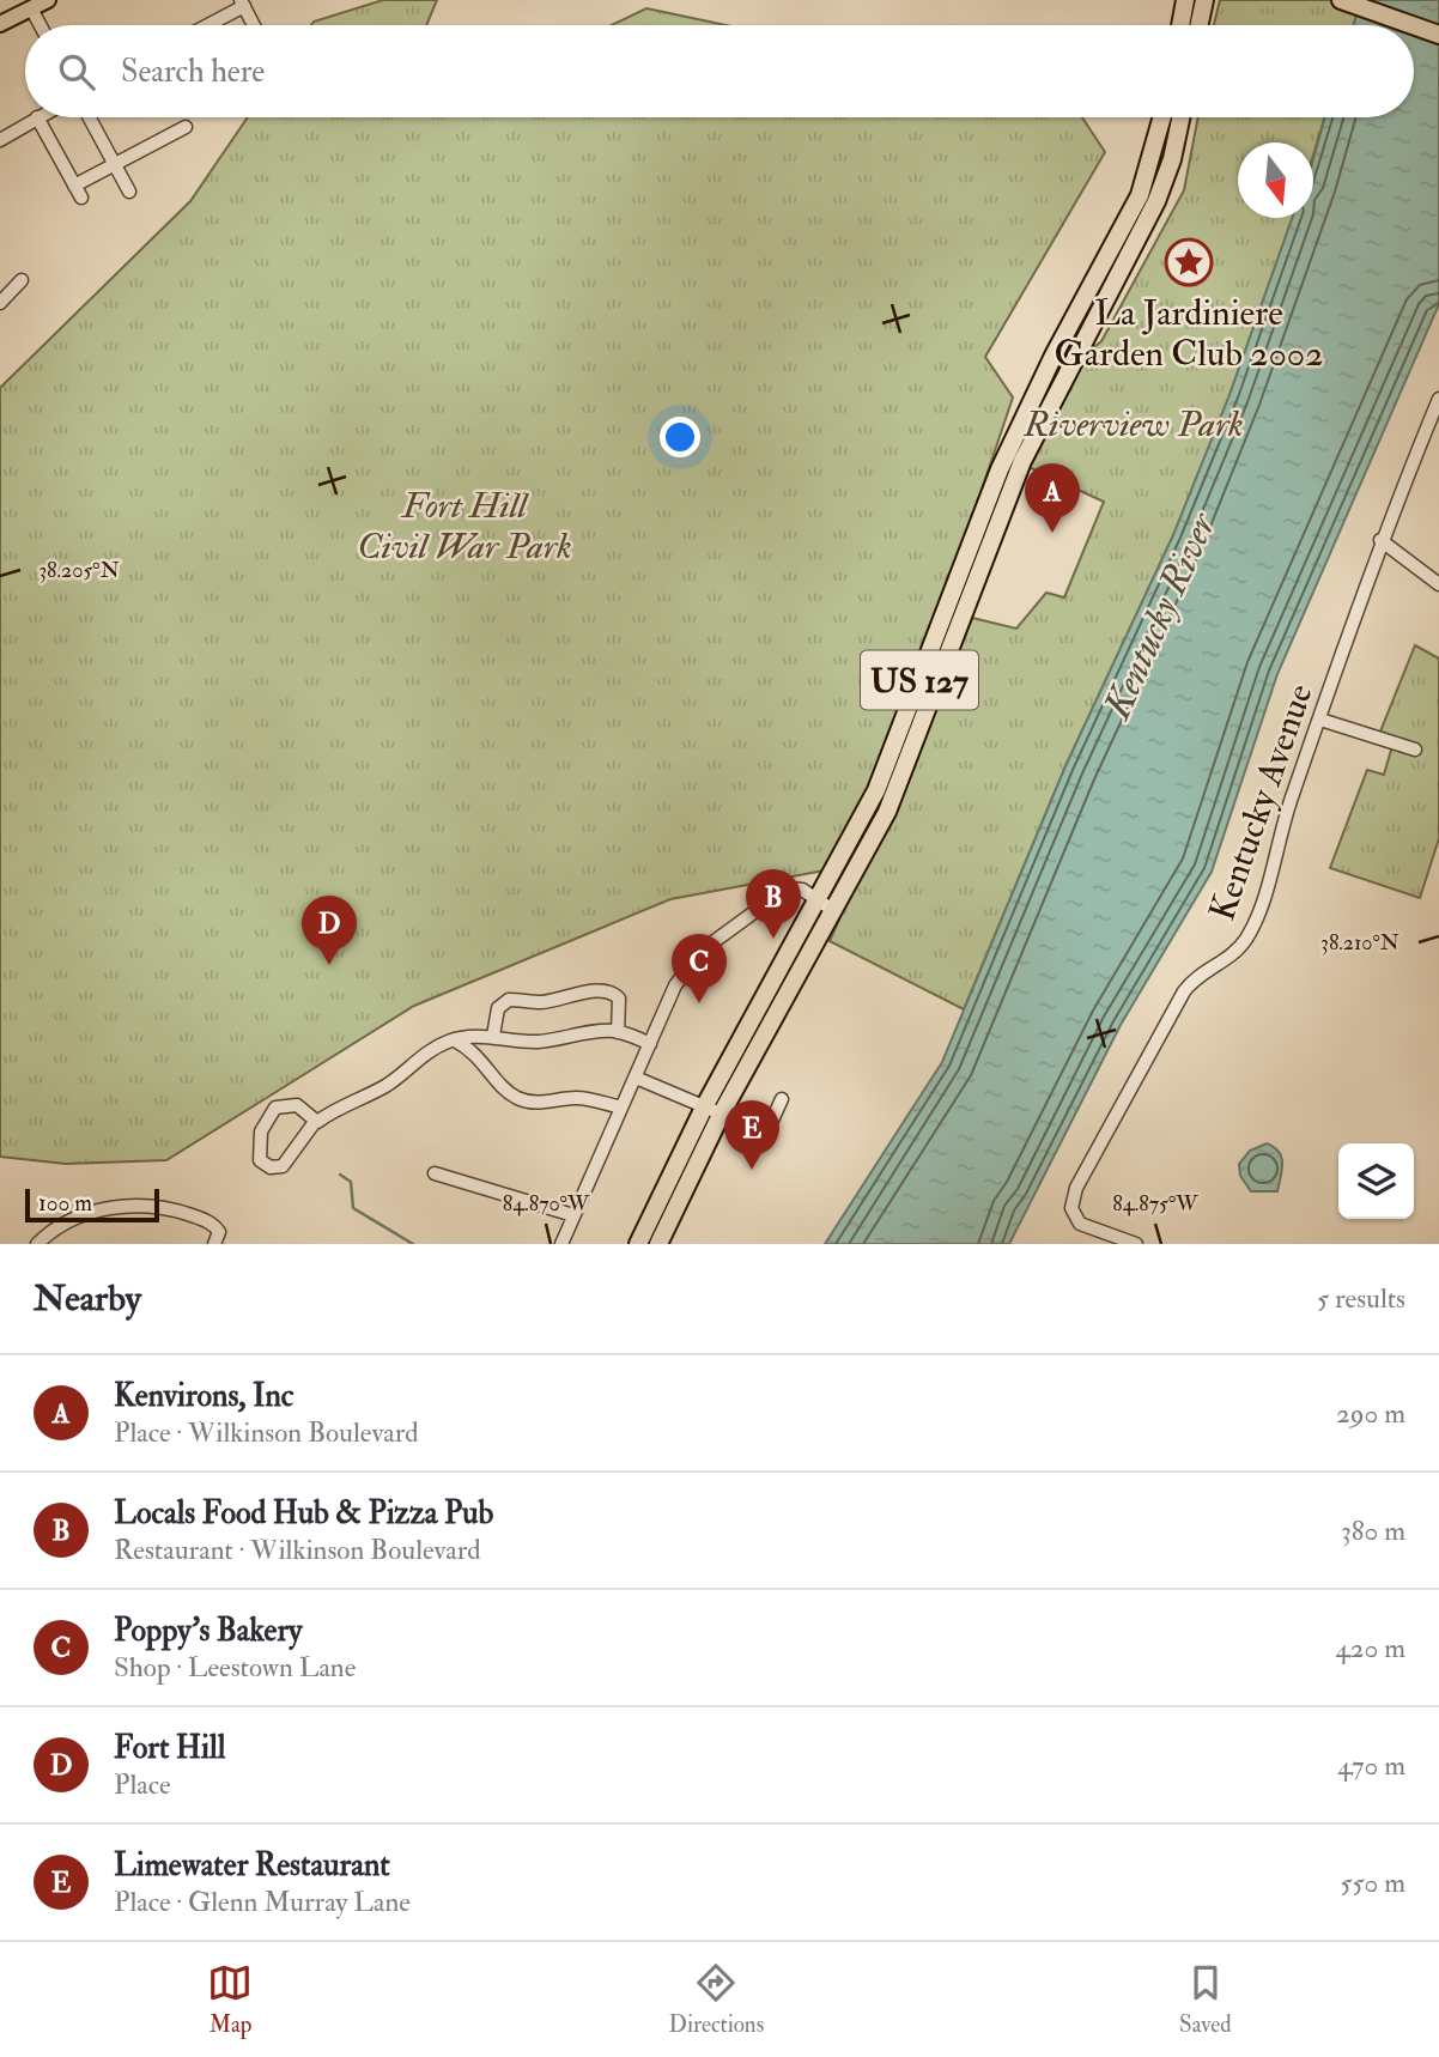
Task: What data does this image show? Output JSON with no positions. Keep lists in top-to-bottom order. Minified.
{"streets":{"highway":["US 127"],"street":["Kentucky Avenue"]},"water":["Kentucky River"],"parks":["Riverview Park","Fort Hill Civil War Park"],"places":{"place":["La Jardiniere Garden Club 2002"]},"scale_bar":"100 m","north":"bottom","page":{"search":"Search here","pins":["A","B","D","C","E"],"scale":"100 m","heading":["Nearby","5 results"],"list":[{"mark":"A","name":"Kenvirons, Inc","note":"Place · Wilkinson Boulevard","value":"290 m"},{"mark":"B","name":"Locals Food Hub & Pizza Pub","note":"Restaurant · Wilkinson Boulevard","value":"380 m"},{"mark":"C","name":"Poppy's Bakery","note":"Shop · Leestown Lane","value":"420 m"},{"mark":"D","name":"Fort Hill","note":"Place","value":"470 m"},{"mark":"E","name":"Limewater Restaurant","note":"Place · Glenn Murray Lane","value":"550 m"}],"nav":["Map","Directions","Saved"]},"coordinates":["38.205°N","38.210°N","84.870°W","84.875°W"]}
